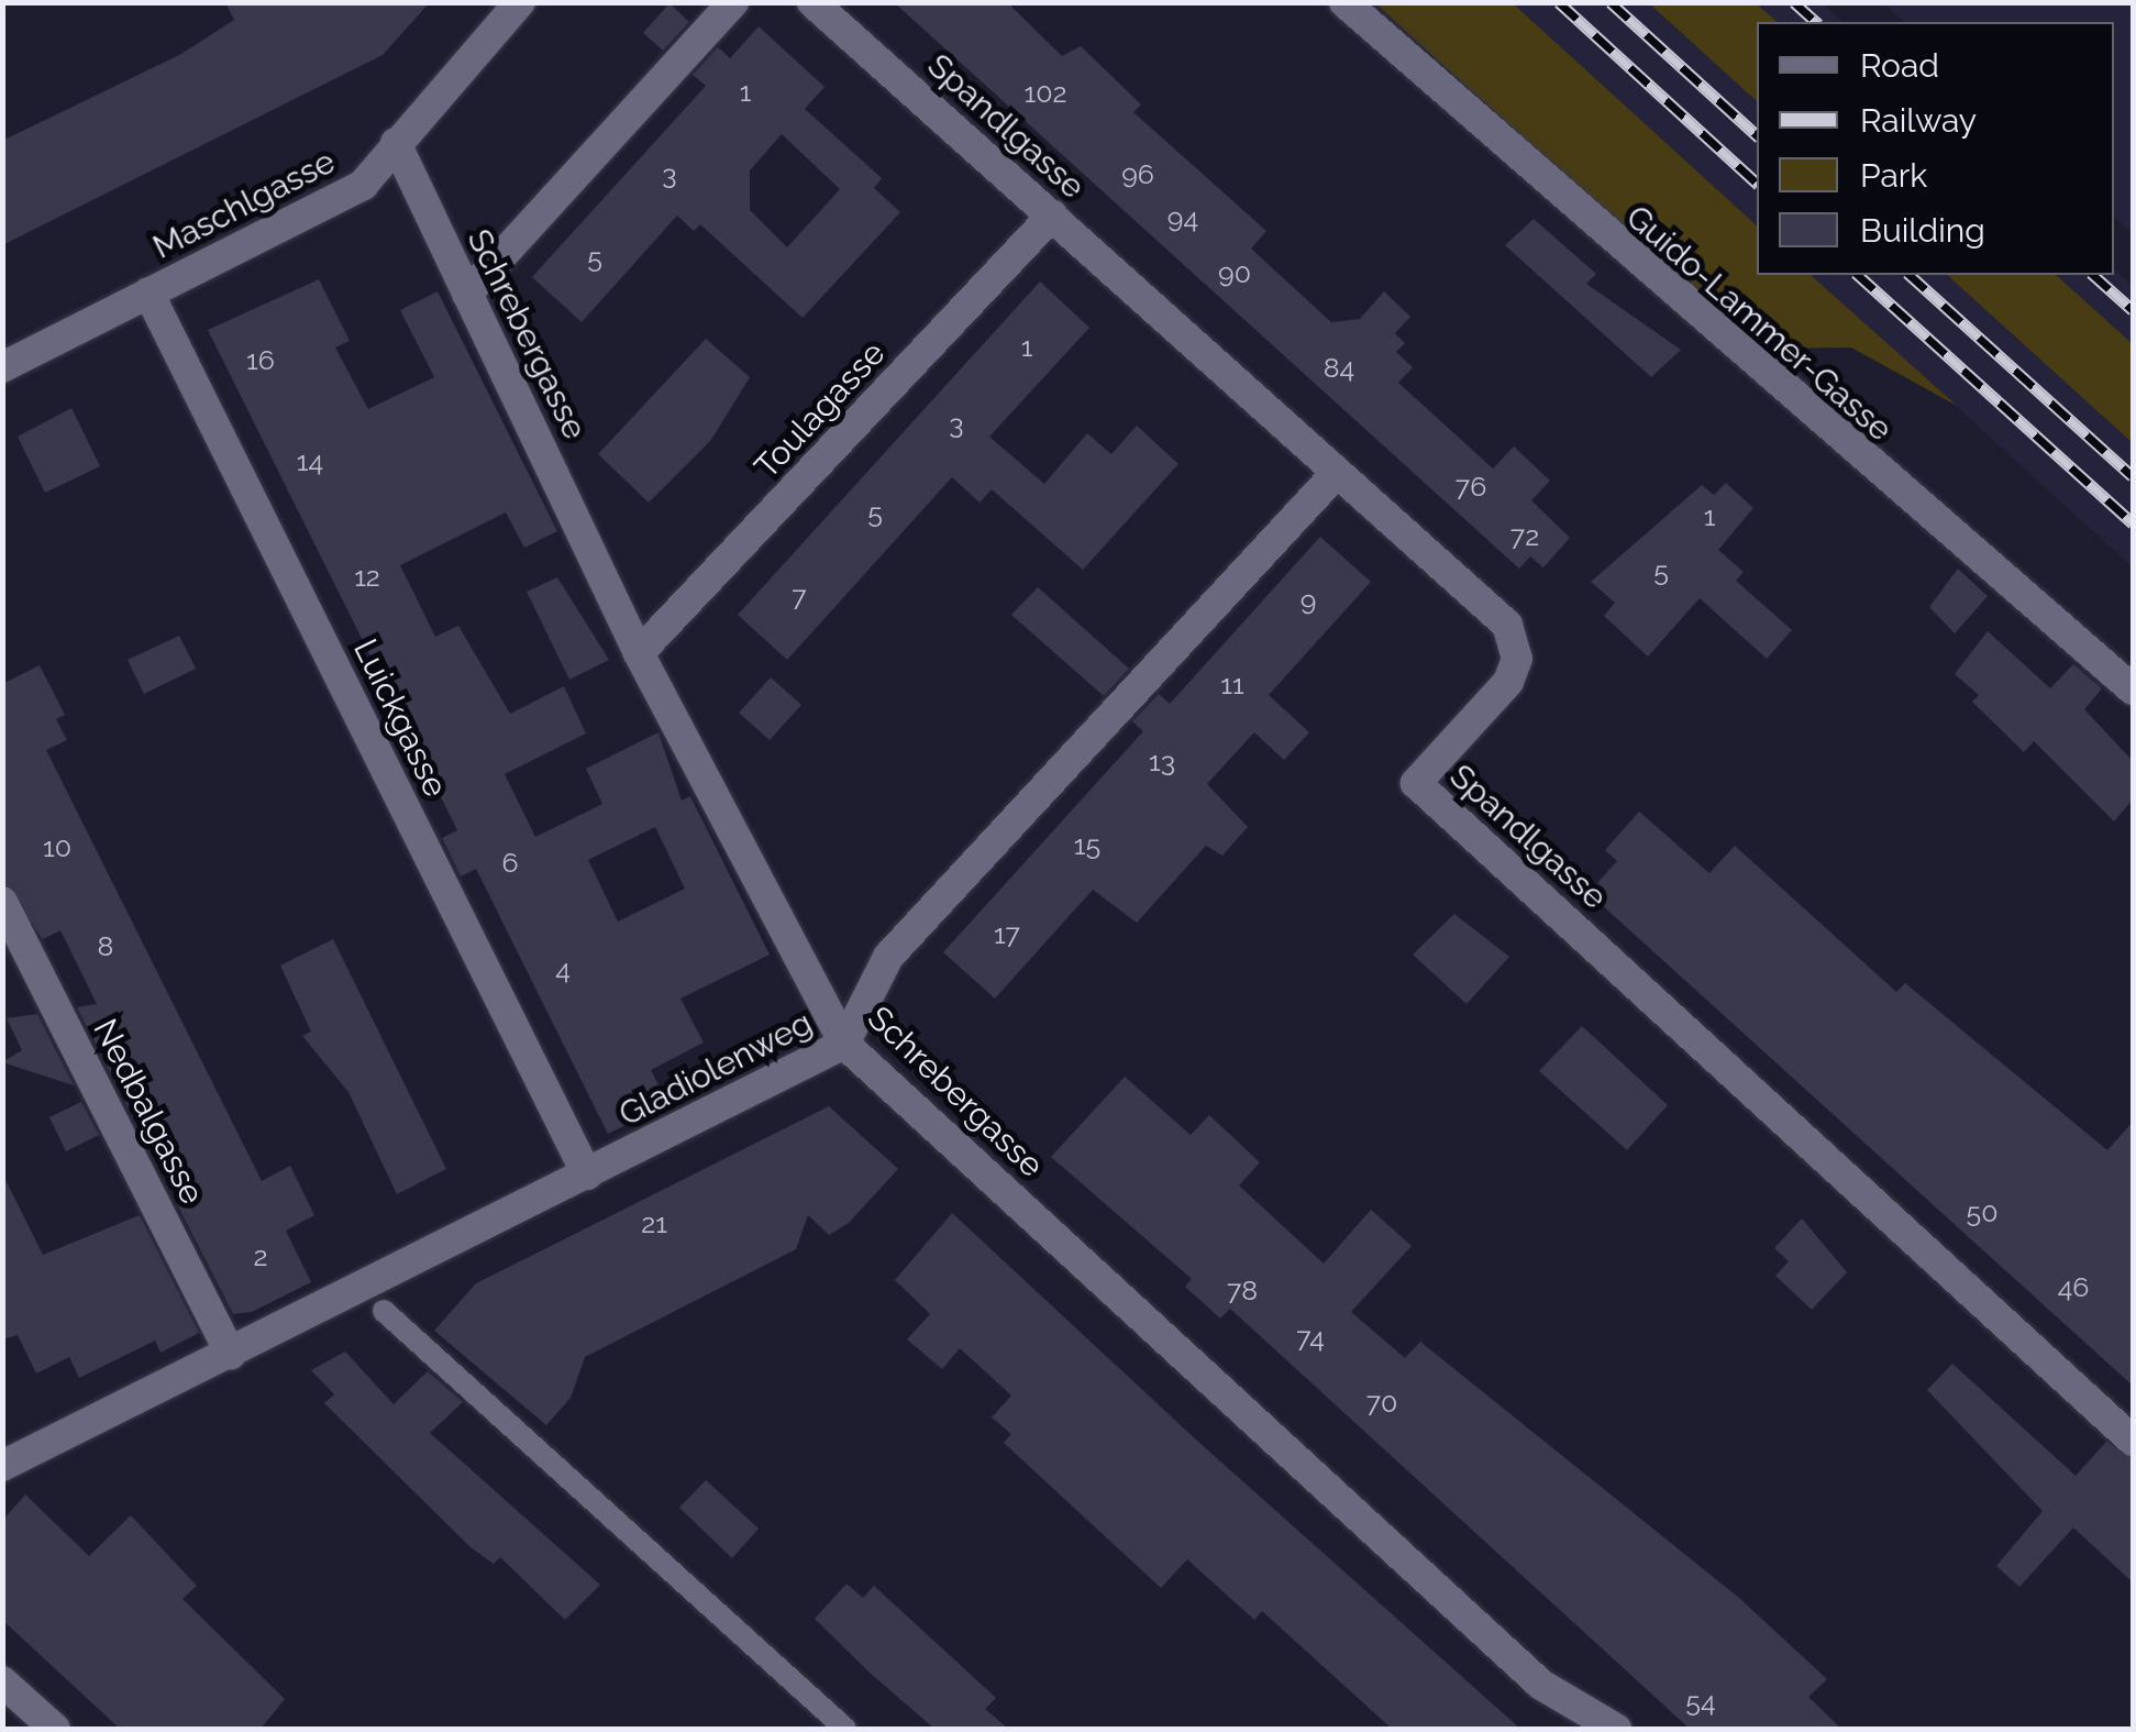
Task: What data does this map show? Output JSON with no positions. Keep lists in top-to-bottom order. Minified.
{"streets":{"street":["Spandlgasse","Maschlgasse","Guido-Lammer-Gasse","Schrebergasse","Toulagasse","Luickgasse","Gladiolenweg","Nedbalgasse"]},"crossings":[["Spandlgasse","Toulagasse"],["Spandlgasse","Gladiolenweg"],["Maschlgasse","Schrebergasse"],["Maschlgasse","Luickgasse"],["Schrebergasse","Toulagasse"],["Schrebergasse","Gladiolenweg"],["Luickgasse","Gladiolenweg"],["Gladiolenweg","Nedbalgasse"]],"house_numbers":["1","102","3","96","94","5","90","1","16","84","3","14","76","5","1","72","5","12","7","9","11","13","15","10","6","17","8","4","50","21","2","46","78","74","70","54"],"legend":["Road","Railway","Park","Building"]}
